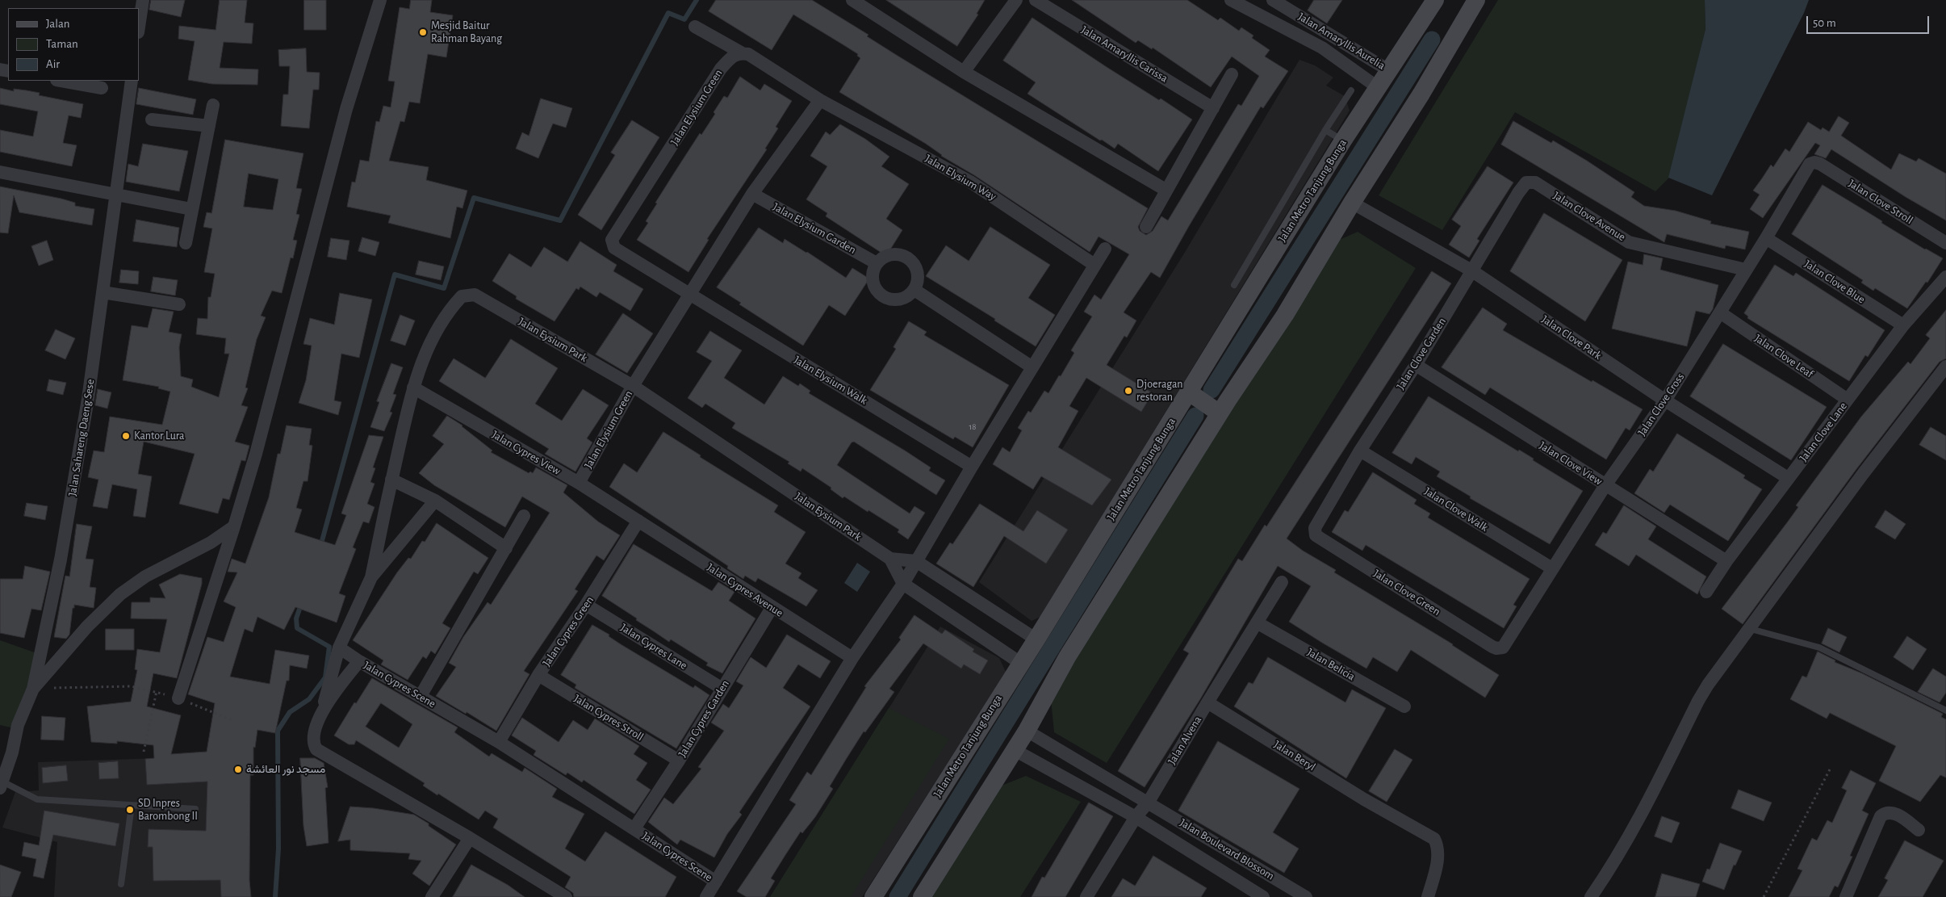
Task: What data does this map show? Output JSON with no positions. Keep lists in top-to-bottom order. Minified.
{"streets":{"main road":["Jalan Metro Tanjung Bunga"],"street":["Jalan Amaryllis Aurelia","Jalan Amaryllis Carissa","Jalan Elysium Green","Jalan Elysium Way","Jalan Clove Stroll","Jalan Clove Avenue","Jalan Elysium Garden","Jalan Clove Blue","Jalan Clove Park","Jalan Eysium Park","Jalan Clove Garden","Jalan Clove Leaf","Jalan Elysium Walk","Jalan Clove Cross","Jalan Clove Lane","Jalan Sahareng Daeng Sese","Jalan Cypres View","Jalan Clove View","Jalan Clove Walk","Jalan Cypres Avenue","Jalan Clove Green","Jalan Cypres Green","Jalan Cypres Lane","Jalan Belicia","Jalan Cypres Scene","Jalan Cypres Stroll","Jalan Cypres Garden","Jalan Alvena","Jalan Beryl","Jalan Boulevard Blossom"]},"crossings":[["Jalan Amaryllis Aurelia","Jalan Metro Tanjung Bunga"],["Jalan Elysium Green","Jalan Elysium Way"],["Jalan Elysium Green","Jalan Elysium Garden"],["Jalan Elysium Green","Jalan Eysium Park"],["Jalan Elysium Green","Jalan Elysium Walk"],["Jalan Elysium Green","Jalan Cypres View"],["Jalan Elysium Way","Jalan Cypres Scene"],["Jalan Clove Stroll","Jalan Clove Cross"],["Jalan Clove Avenue","Jalan Clove Garden"],["Jalan Clove Avenue","Jalan Clove Cross"],["Jalan Clove Blue","Jalan Clove Cross"],["Jalan Clove Blue","Jalan Clove Lane"],["Jalan Clove Park","Jalan Clove Garden"],["Jalan Clove Park","Jalan Clove Cross"],["Jalan Clove Park","Jalan Clove Lane"],["Jalan Eysium Park","Jalan Cypres View"],["Jalan Clove Garden","Jalan Clove View"],["Jalan Clove Garden","Jalan Clove Walk"],["Jalan Clove Garden","Jalan Clove Green"],["Jalan Clove Leaf","Jalan Clove Cross"],["Jalan Clove Leaf","Jalan Clove Lane"],["Jalan Elysium Walk","Jalan Cypres Scene"],["Jalan Clove Cross","Jalan Clove View"],["Jalan Clove Cross","Jalan Clove Walk"],["Jalan Clove Cross","Jalan Clove Green"],["Jalan Clove Lane","Jalan Clove View"],["Jalan Cypres View","Jalan Cypres Avenue"],["Jalan Cypres View","Jalan Cypres Green"],["Jalan Cypres Avenue","Jalan Cypres Green"],["Jalan Cypres Avenue","Jalan Cypres Scene"],["Jalan Cypres Avenue","Jalan Cypres Garden"],["Jalan Cypres Green","Jalan Cypres Lane"],["Jalan Cypres Green","Jalan Cypres Scene"],["Jalan Cypres Green","Jalan Cypres Stroll"],["Jalan Cypres Lane","Jalan Cypres Garden"],["Jalan Belicia","Jalan Alvena"],["Jalan Cypres Scene","Jalan Cypres Garden"],["Jalan Cypres Stroll","Jalan Cypres Garden"],["Jalan Alvena","Jalan Beryl"],["Jalan Alvena","Jalan Boulevard Blossom"]],"places":["Mesjid Baitur Rahman Bayang","Djoeragan restoran","Kantor Lura","مسجد نور العائشة","SD Inpres Barombong II"],"house_numbers":["18"],"legend":["Jalan","Taman","Air"],"scale_bar":"50 m"}
